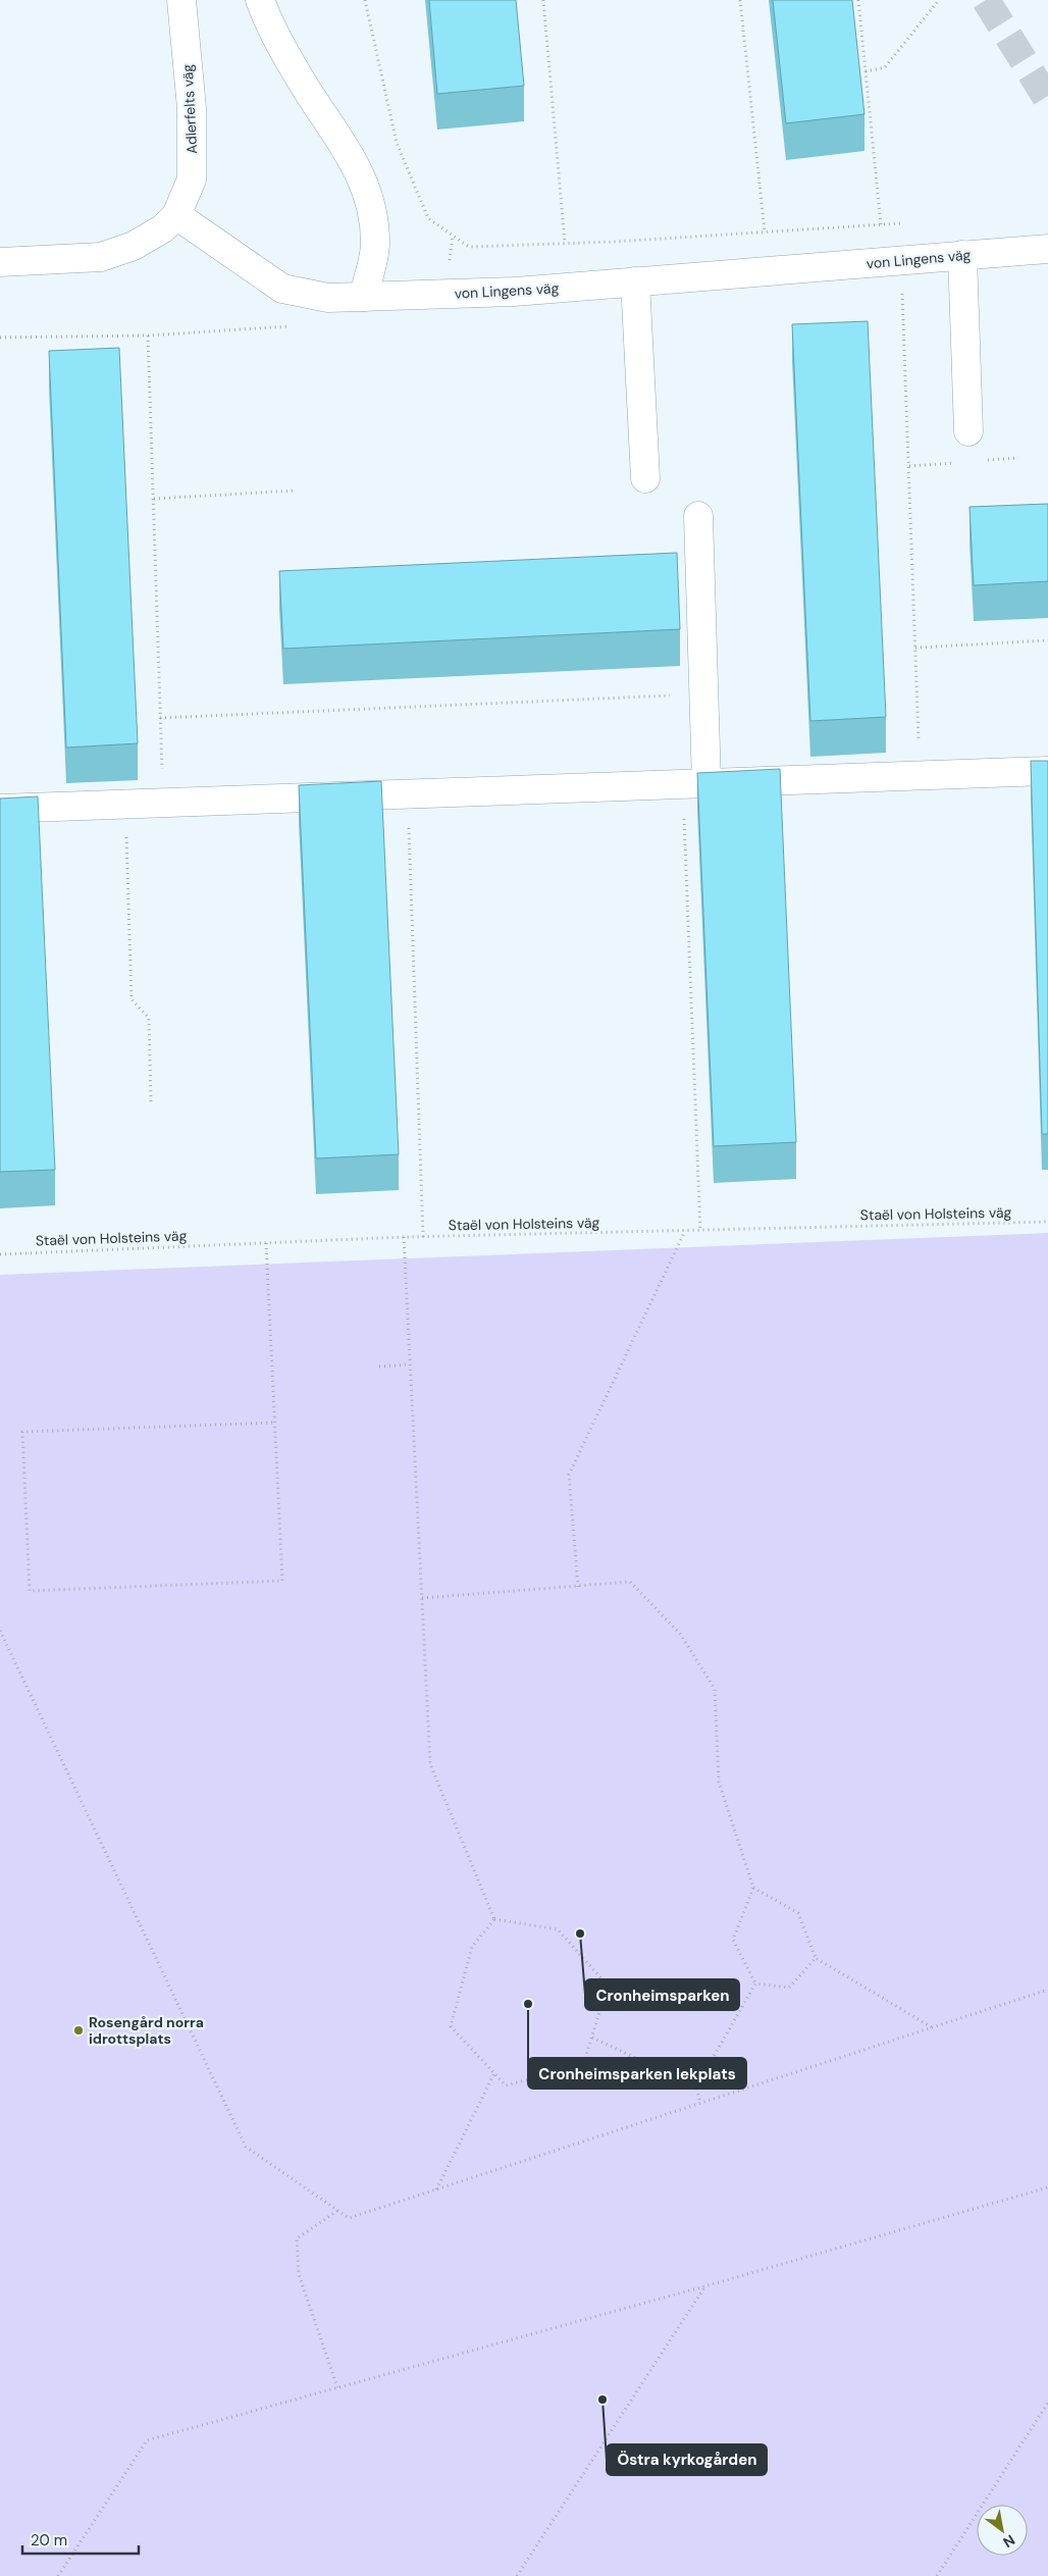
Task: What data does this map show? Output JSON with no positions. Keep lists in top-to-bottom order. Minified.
{"streets":{"street":["Adlerfelts väg","von Lingens väg"],"path":["Staël von Holsteins väg"]},"crossings":[["Adlerfelts väg","von Lingens väg"]],"places":["Cronheimsparken","Cronheimsparken lekplats","Rosengård norra idrottsplats","Östra kyrkogården"],"scale_bar":"20 m","north":"bottom right"}
